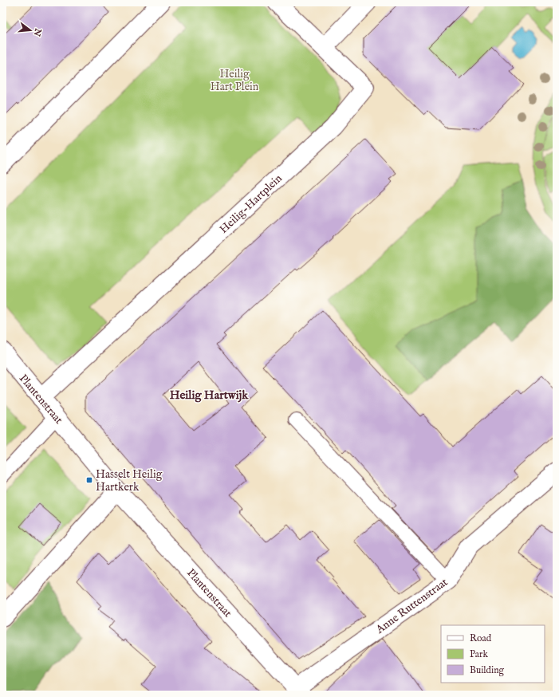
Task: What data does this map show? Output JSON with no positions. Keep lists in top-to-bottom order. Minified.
{"streets":{"street":["Heilig-Hartplein","Plantenstraat","Anne Ruttenstraat"]},"crossings":[["Heilig-Hartplein","Plantenstraat"],["Plantenstraat","Anne Ruttenstraat"]],"districts":["Heilig Hartwijk"],"parks":["Heilig Hart Plein"],"places":{"transit":["Hasselt Heilig Hartkerk"]},"legend":["Road","Park","Building"],"north":"right"}
